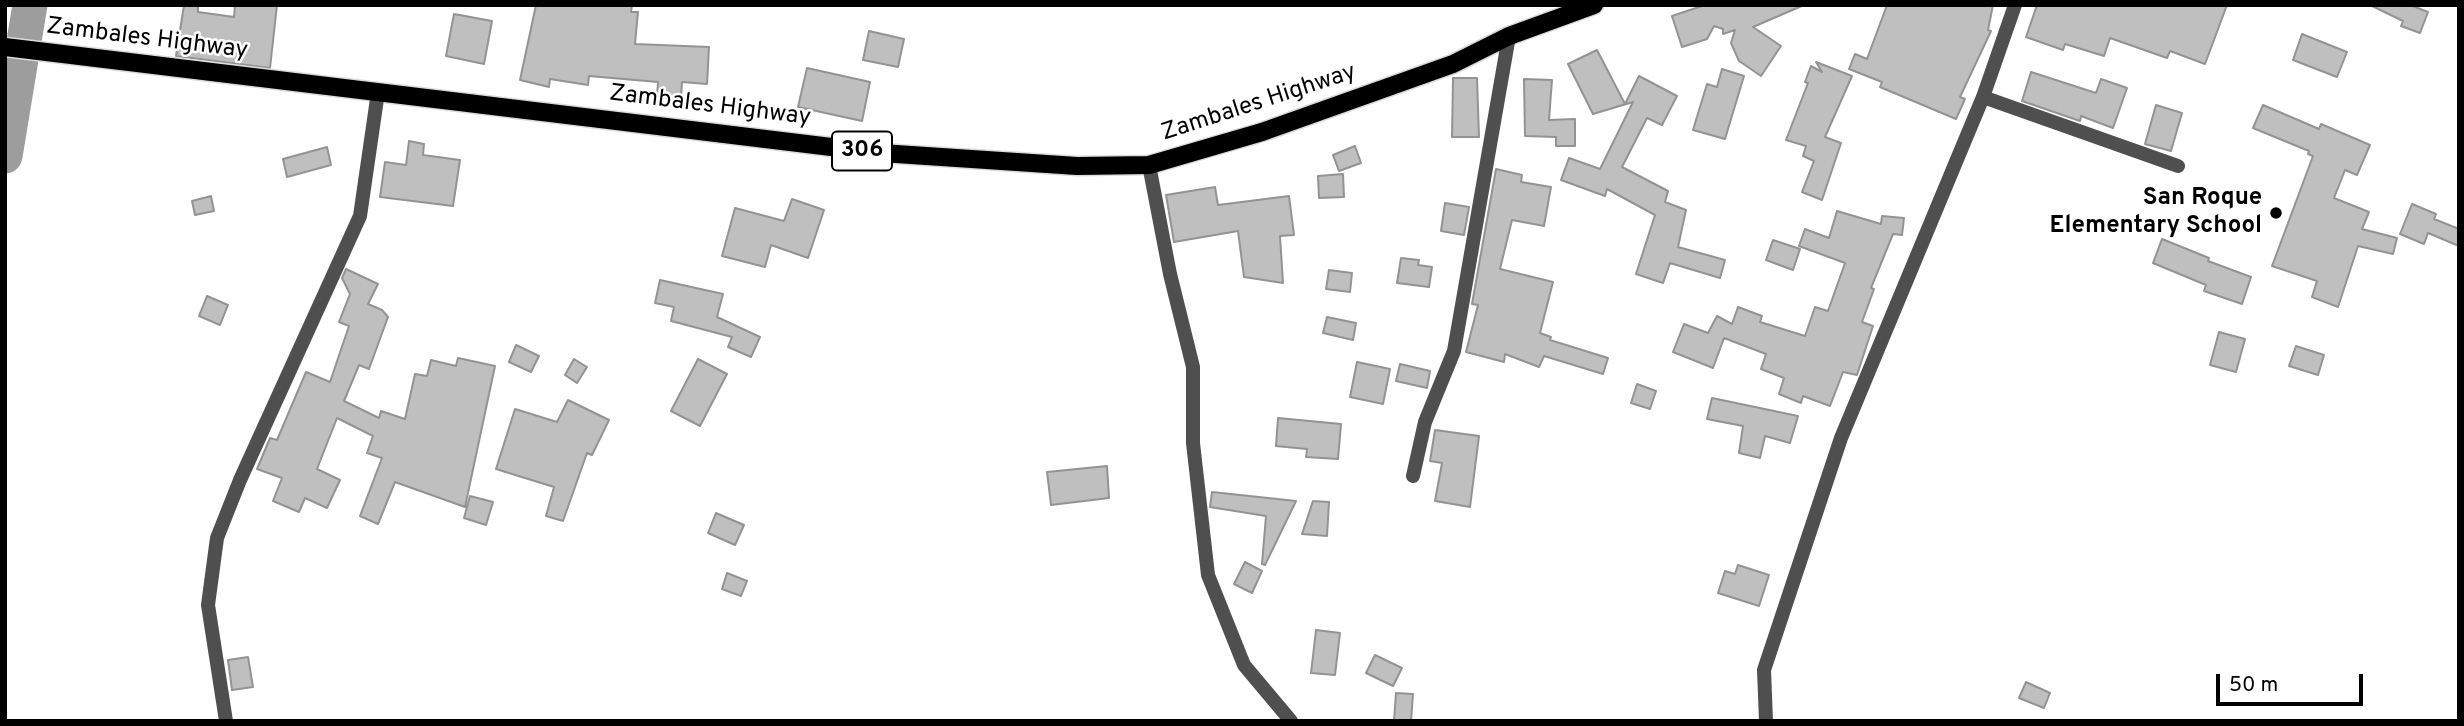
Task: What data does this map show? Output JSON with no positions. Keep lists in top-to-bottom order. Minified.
{"streets":{"main road":["Zambales Highway","306"]},"places":["San Roque Elementary School"],"scale_bar":"50 m"}
